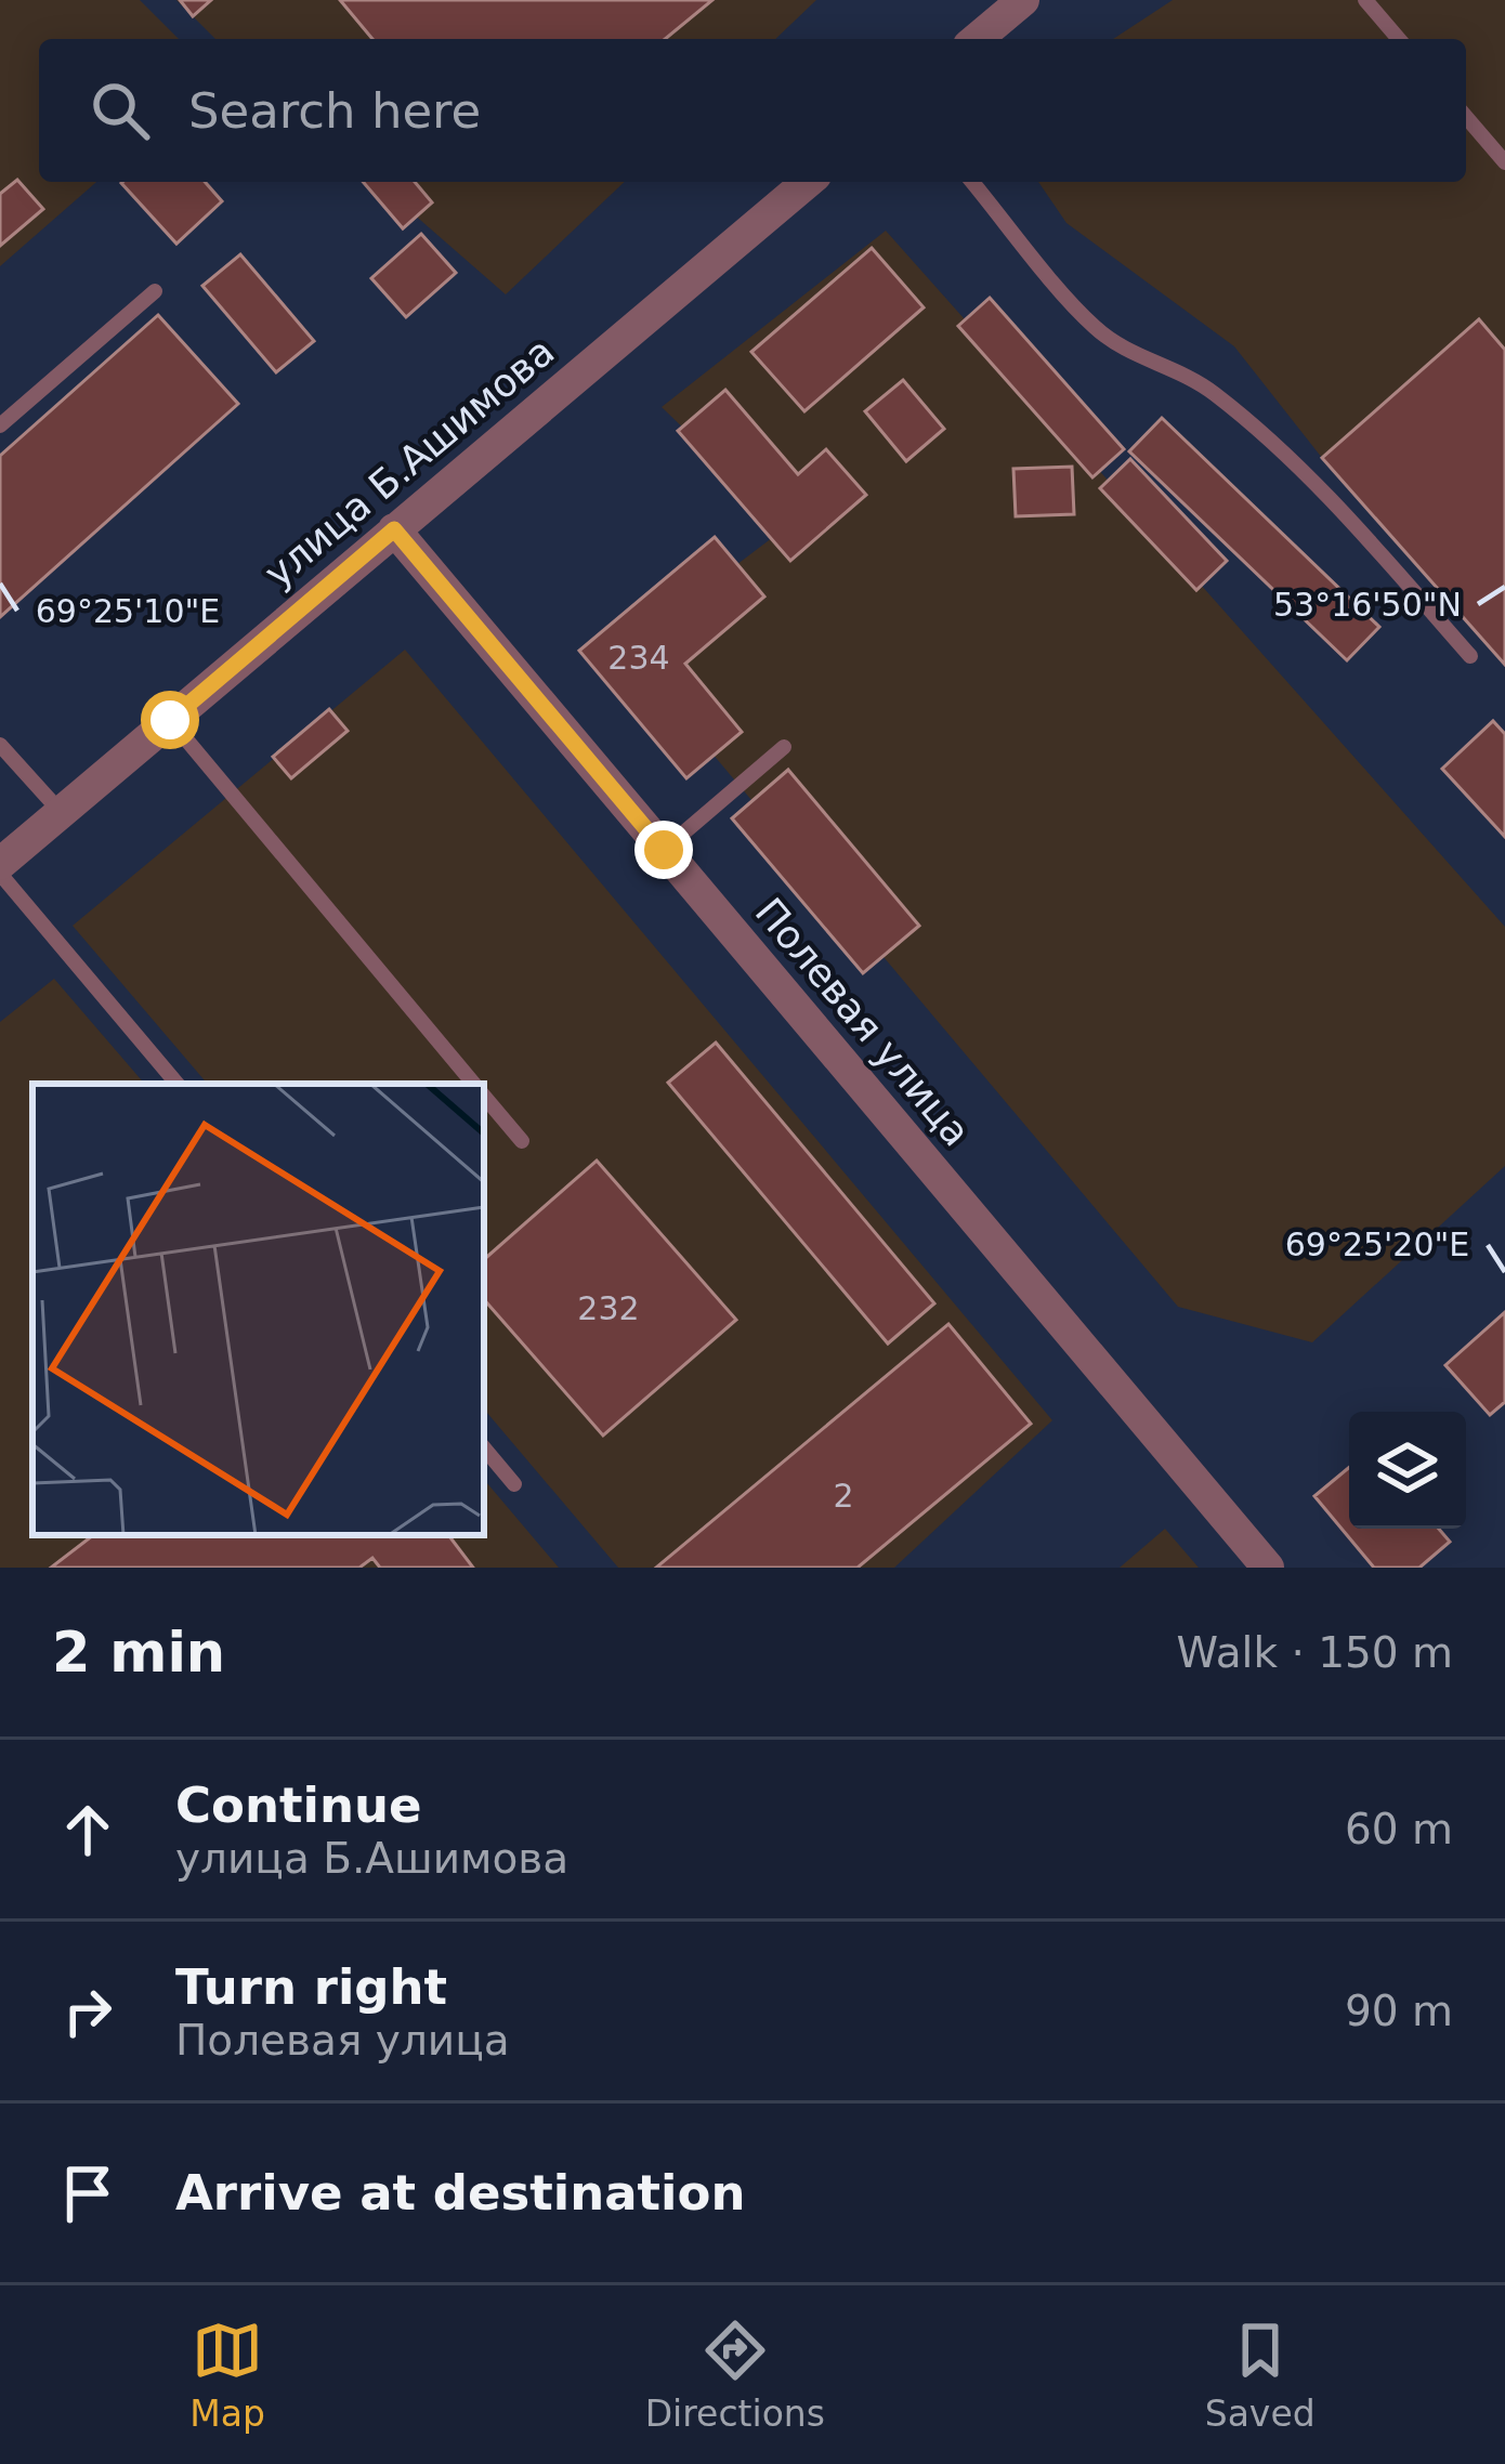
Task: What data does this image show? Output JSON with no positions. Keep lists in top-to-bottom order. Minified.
{"streets":{"street":["улица Б.Ашимова","Полевая улица"]},"crossings":[["улица Б.Ашимова","Полевая улица"]],"house_numbers":["234","232","2"],"page":{"search":"Search here","heading":["2 min","Walk · 150 m"],"list":[["Continue","улица Б.Ашимова","60 m"],["Turn right","Полевая улица","90 m"],"Arrive at destination"],"nav":["Map","Directions","Saved"]},"coordinates":["53°16'50\"N","69°25'10\"E","69°25'20\"E"]}
